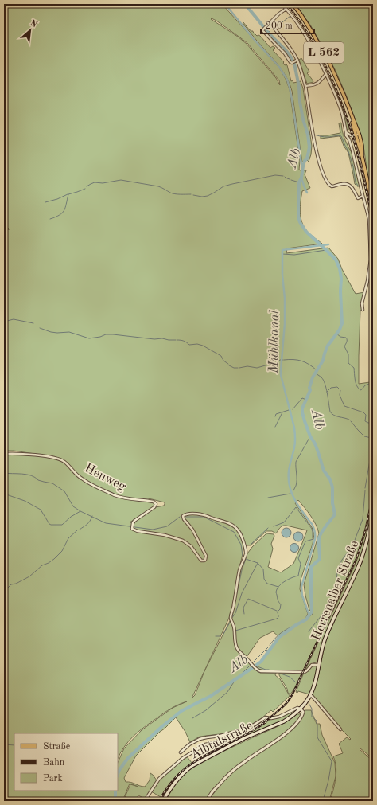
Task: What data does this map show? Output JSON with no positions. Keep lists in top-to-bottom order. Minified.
{"streets":{"main road":["L 562","Herrenalber Straße","Albtalstraße"],"street":["Heuweg"]},"crossings":[["Heuweg","Herrenalber Straße"],["Herrenalber Straße","Albtalstraße"]],"water":["Alb","Mühlkanal"],"legend":["Straße","Bahn","Park"],"scale_bar":"200 m","north":"top right"}
